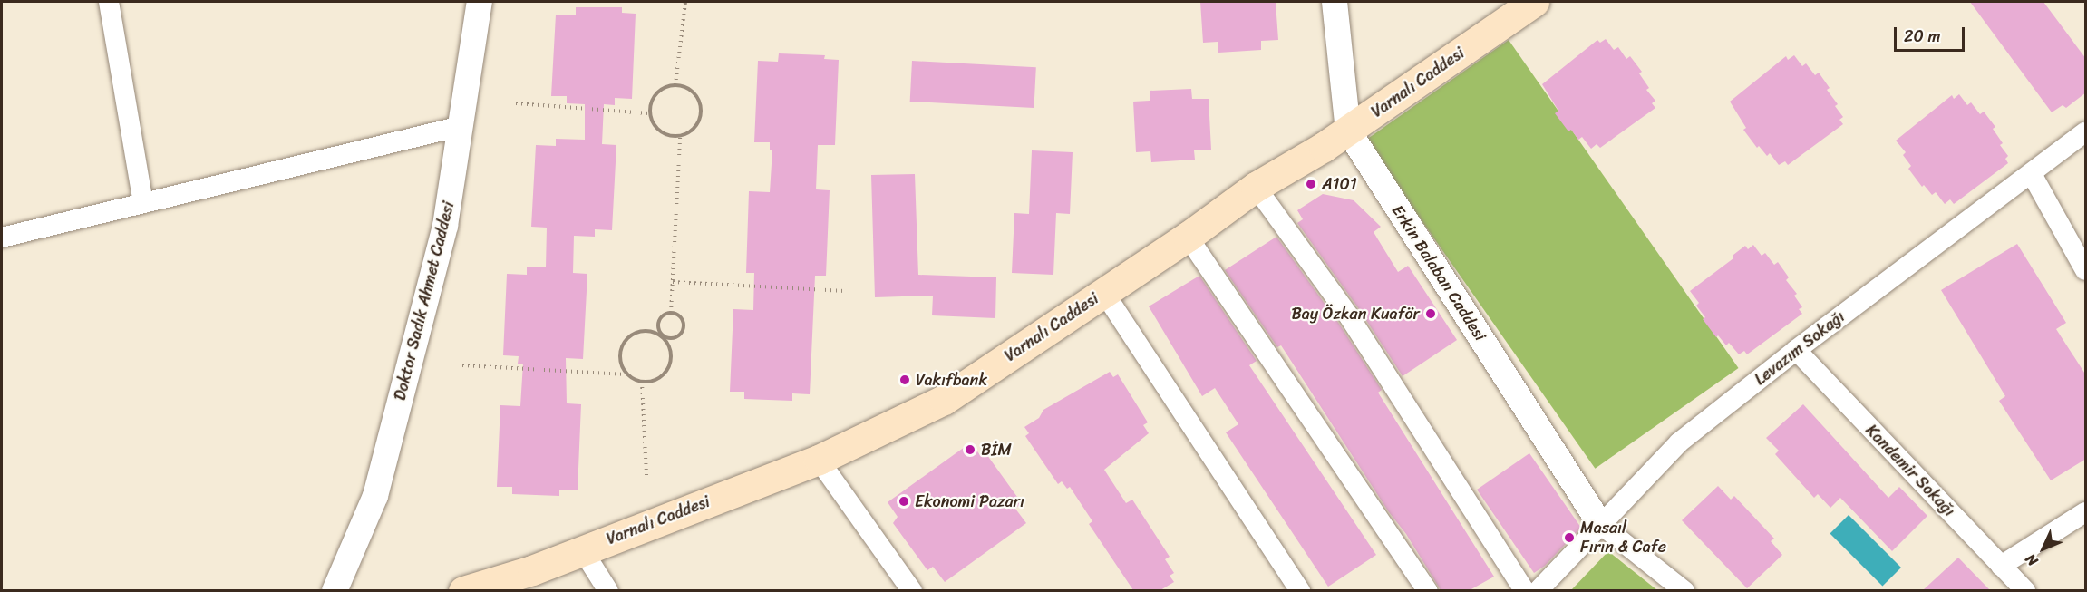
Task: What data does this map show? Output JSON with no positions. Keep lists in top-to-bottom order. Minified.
{"streets":{"main road":["Varnalı Caddesi"],"street":["Erkin Balaban Caddesi","Doktor Sadık Ahmet Caddesi","Levazım Sokağı","Kandemir Sokağı"]},"crossings":[["Varnalı Caddesi","Erkin Balaban Caddesi"],["Erkin Balaban Caddesi","Levazım Sokağı"],["Levazım Sokağı","Kandemir Sokağı"]],"places":["A101","Bay Özkan Kuaför","Vakıfbank","BİM","Ekonomi Pazarı","Masaıl Fırın & Cafe"],"scale_bar":"20 m","north":"bottom left"}
